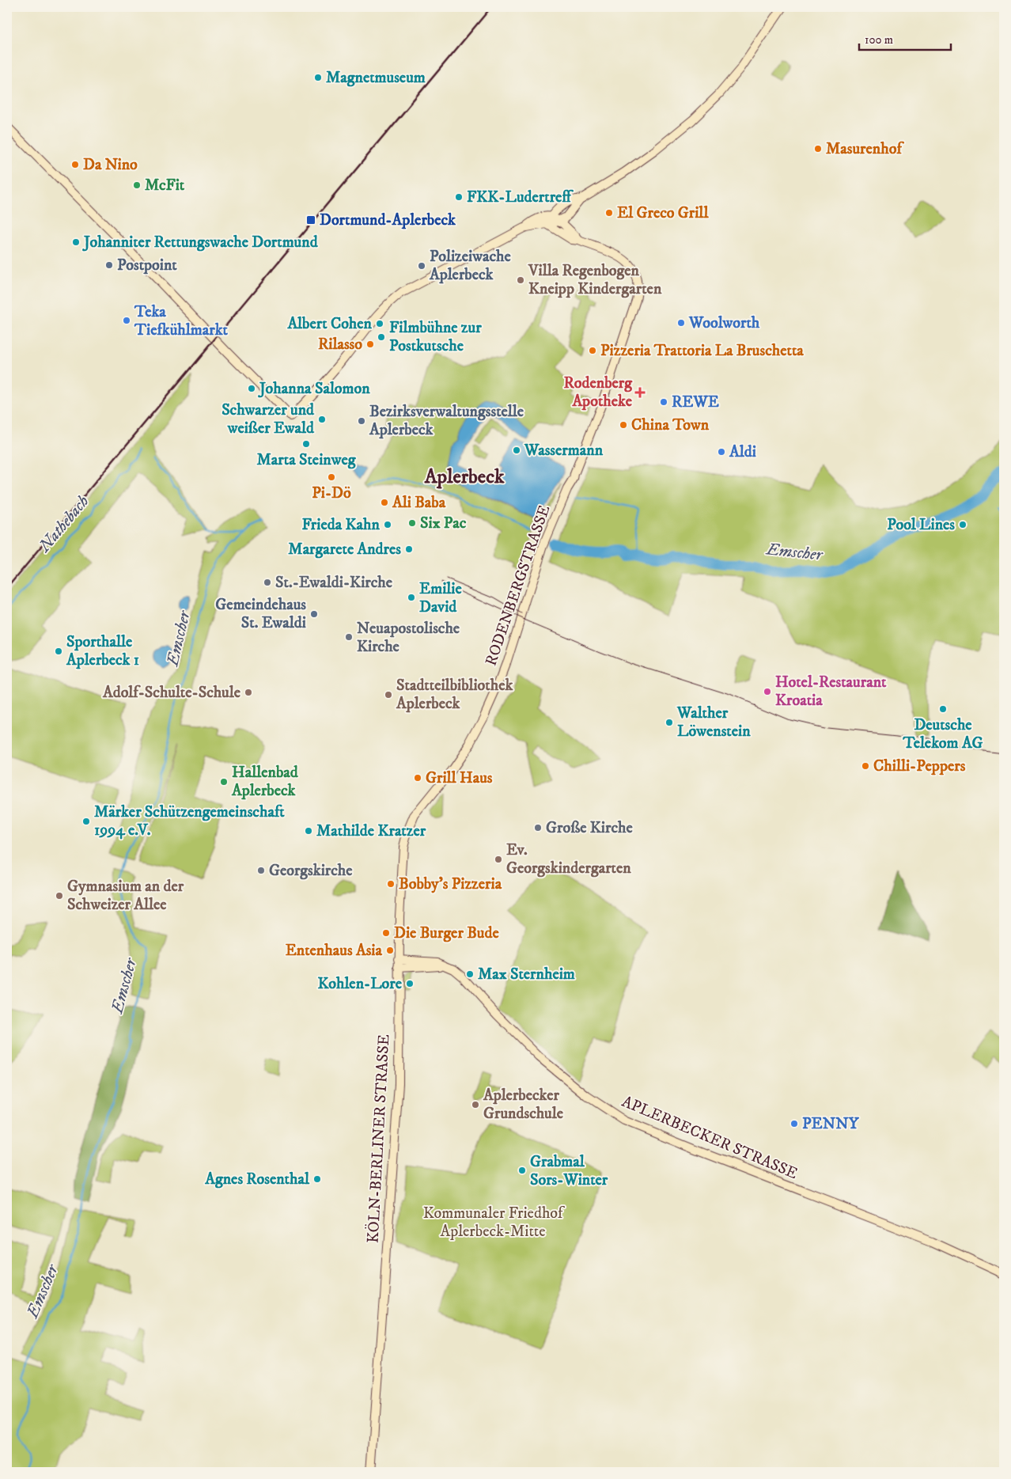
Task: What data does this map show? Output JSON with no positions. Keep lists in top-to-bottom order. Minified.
{"streets":{"main road":["RODENBERGSTRASSE","APLERBECKER STRASSE","KÖLN-BERLINER STRASSE"]},"crossings":[["RODENBERGSTRASSE","KÖLN-BERLINER STRASSE"],["APLERBECKER STRASSE","KÖLN-BERLINER STRASSE"]],"districts":["Aplerbeck"],"water":["Nathebach","Emscher"],"parks":["Kommunaler Friedhof Aplerbeck-Mitte"],"places":{"other":["Magnetmuseum","Masurenhof","Da Nino","McFit","FKK-Ludertreff","El Greco Grill","Johanniter Rettungswache Dortmund","Postpoint","Polizeiwache Aplerbeck","Villa Regenbogen Kneipp Kindergarten","Teka Tiefkühlmarkt","Woolworth","Albert Cohen","Filmbühne zur Postkutsche","Rilasso","Pizzeria Trattoria La Bruschetta","Johanna Salomon","REWE","Schwarzer und weißer Ewald","Bezirksverwaltungsstelle Aplerbeck","China Town","Marta Steinweg","Wassermann","Aldi","Pi-Dö","Ali Baba","Six Pac","Frieda Kahn","Pool Lines","Margarete Andres","St.-Ewaldi-Kirche","Emilie David","Gemeindehaus St. Ewaldi","Neuapostolische Kirche","Sporthalle Aplerbeck 1","Hotel-Restaurant Kroatia","Adolf-Schulte-Schule","Stadtteilbibliothek Aplerbeck","Deutsche Telekom AG","Walther Löwenstein","Chilli-Peppers","Grill Haus","Hallenbad Aplerbeck","Märker Schützengemeinschaft 1994 e.V.","Große Kirche","Mathilde Kratzer","Ev. Georgskindergarten","Georgskirche","Bobby's Pizzeria","Gymnasium an der Schweizer Allee","Die Burger Bude","Entenhaus Asia","Max Sternheim","Kohlen-Lore","Aplerbecker Grundschule","PENNY","Grabmal Sors-Winter","Agnes Rosenthal"],"transit":["Dortmund-Aplerbeck"],"health":["Rodenberg Apotheke"]},"scale_bar":"100 m"}
